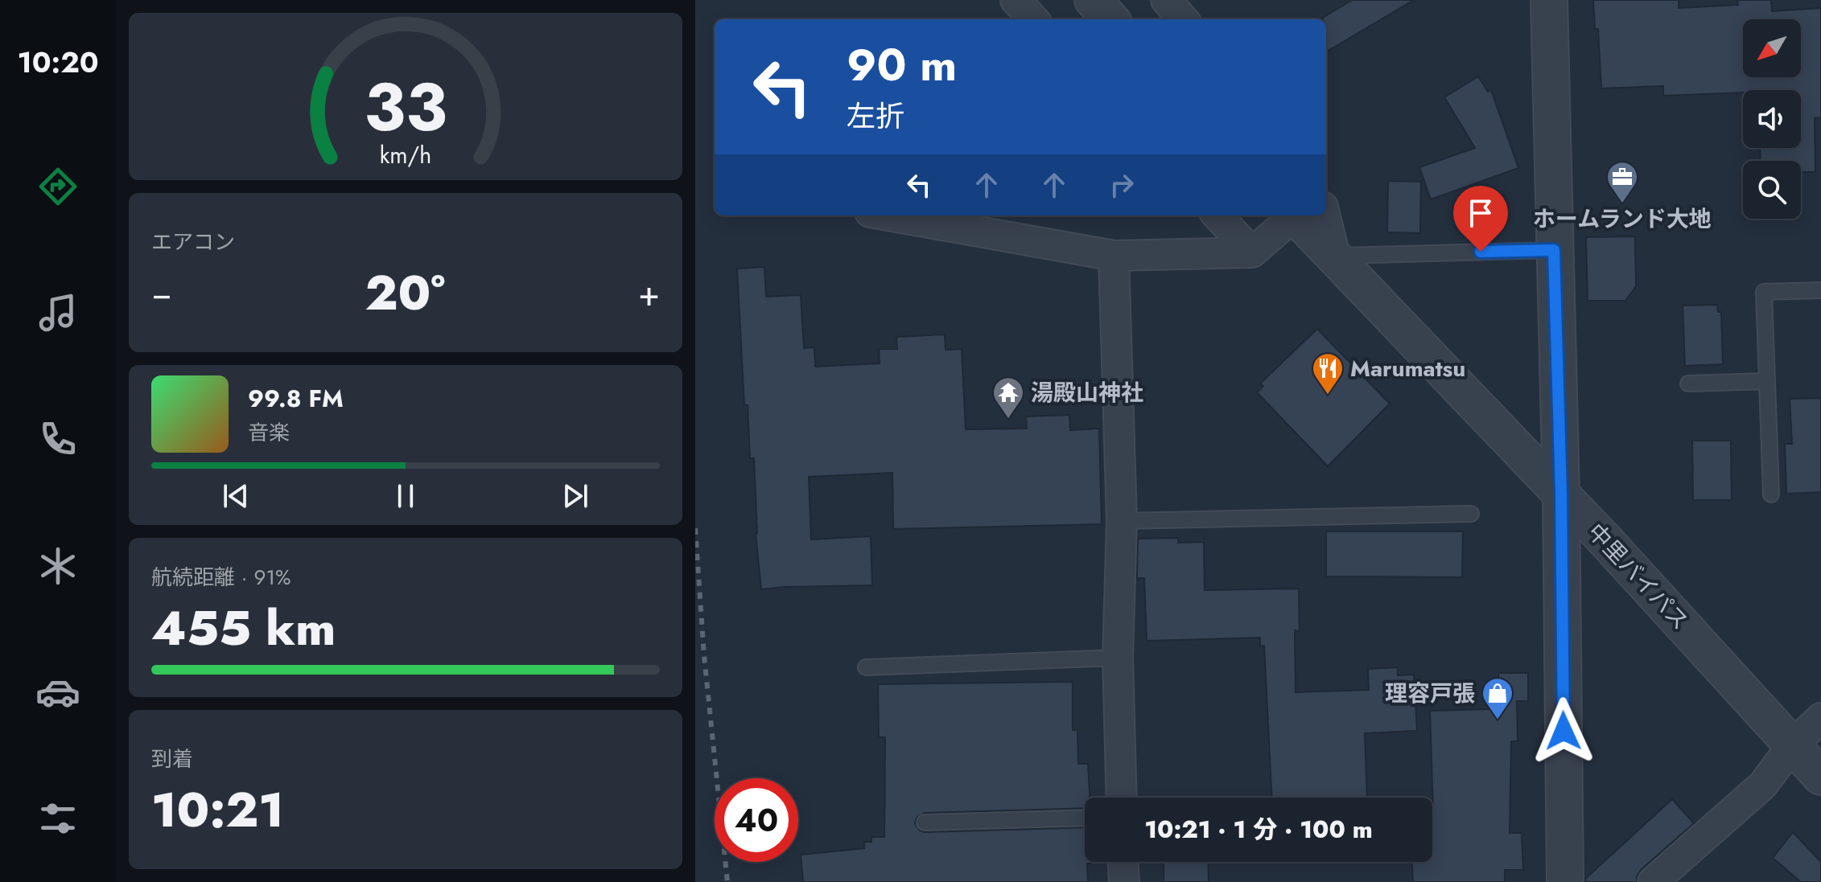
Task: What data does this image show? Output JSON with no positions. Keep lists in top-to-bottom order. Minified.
{"streets":{"street":["中里バイパス"]},"places":{"office":["ホームランド大地"],"restaurant":["Marumatsu"],"temple":["湯殿山神社"],"shop":["理容戸張"]},"north":"bottom left","page":{"tabs":"10:20","turn":["90 m","左折"],"tile":["エアコン",["航続距離 · 91%","455 km"],["到着","10:21"]],"heat":["−","20°","+"],"song":["99.8 FM","音楽"],"limit":"40","trip":"10:21 · 1 分 · 100 m","gauge":["33","km/h"]}}
